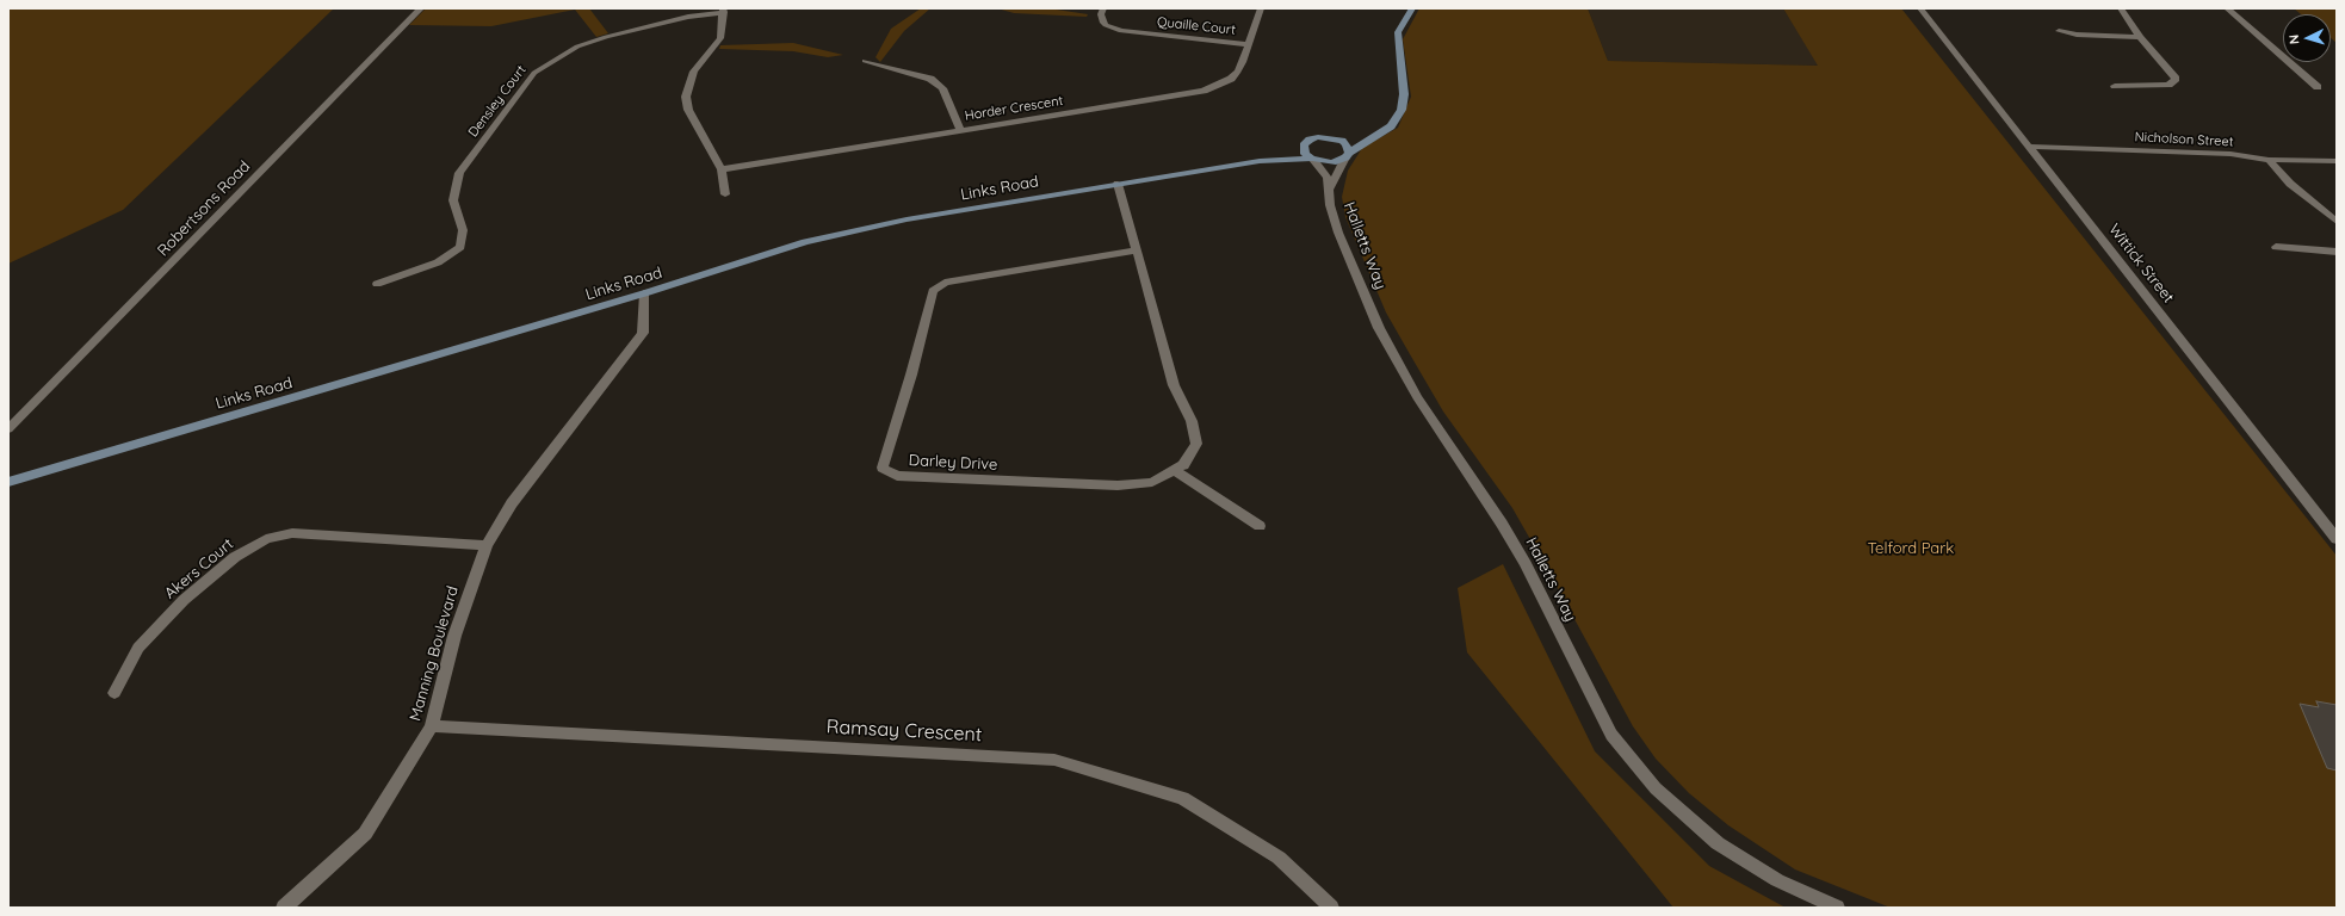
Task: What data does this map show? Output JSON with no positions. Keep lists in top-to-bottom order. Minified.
{"streets":{"street":["Quaille Court","Densley Court","Horder Crescent","Nicholson Street","Links Road","Robertsons Road","Halletts Way","Wittick Street","Darley Drive","Akers Court","Manning Boulevard","Ramsay Crescent"]},"crossings":[["Quaille Court","Horder Crescent"],["Nicholson Street","Wittick Street"],["Links Road","Halletts Way"],["Links Road","Darley Drive"],["Links Road","Manning Boulevard"],["Akers Court","Manning Boulevard"],["Manning Boulevard","Ramsay Crescent"]],"parks":["Telford Park"],"north":"left"}
